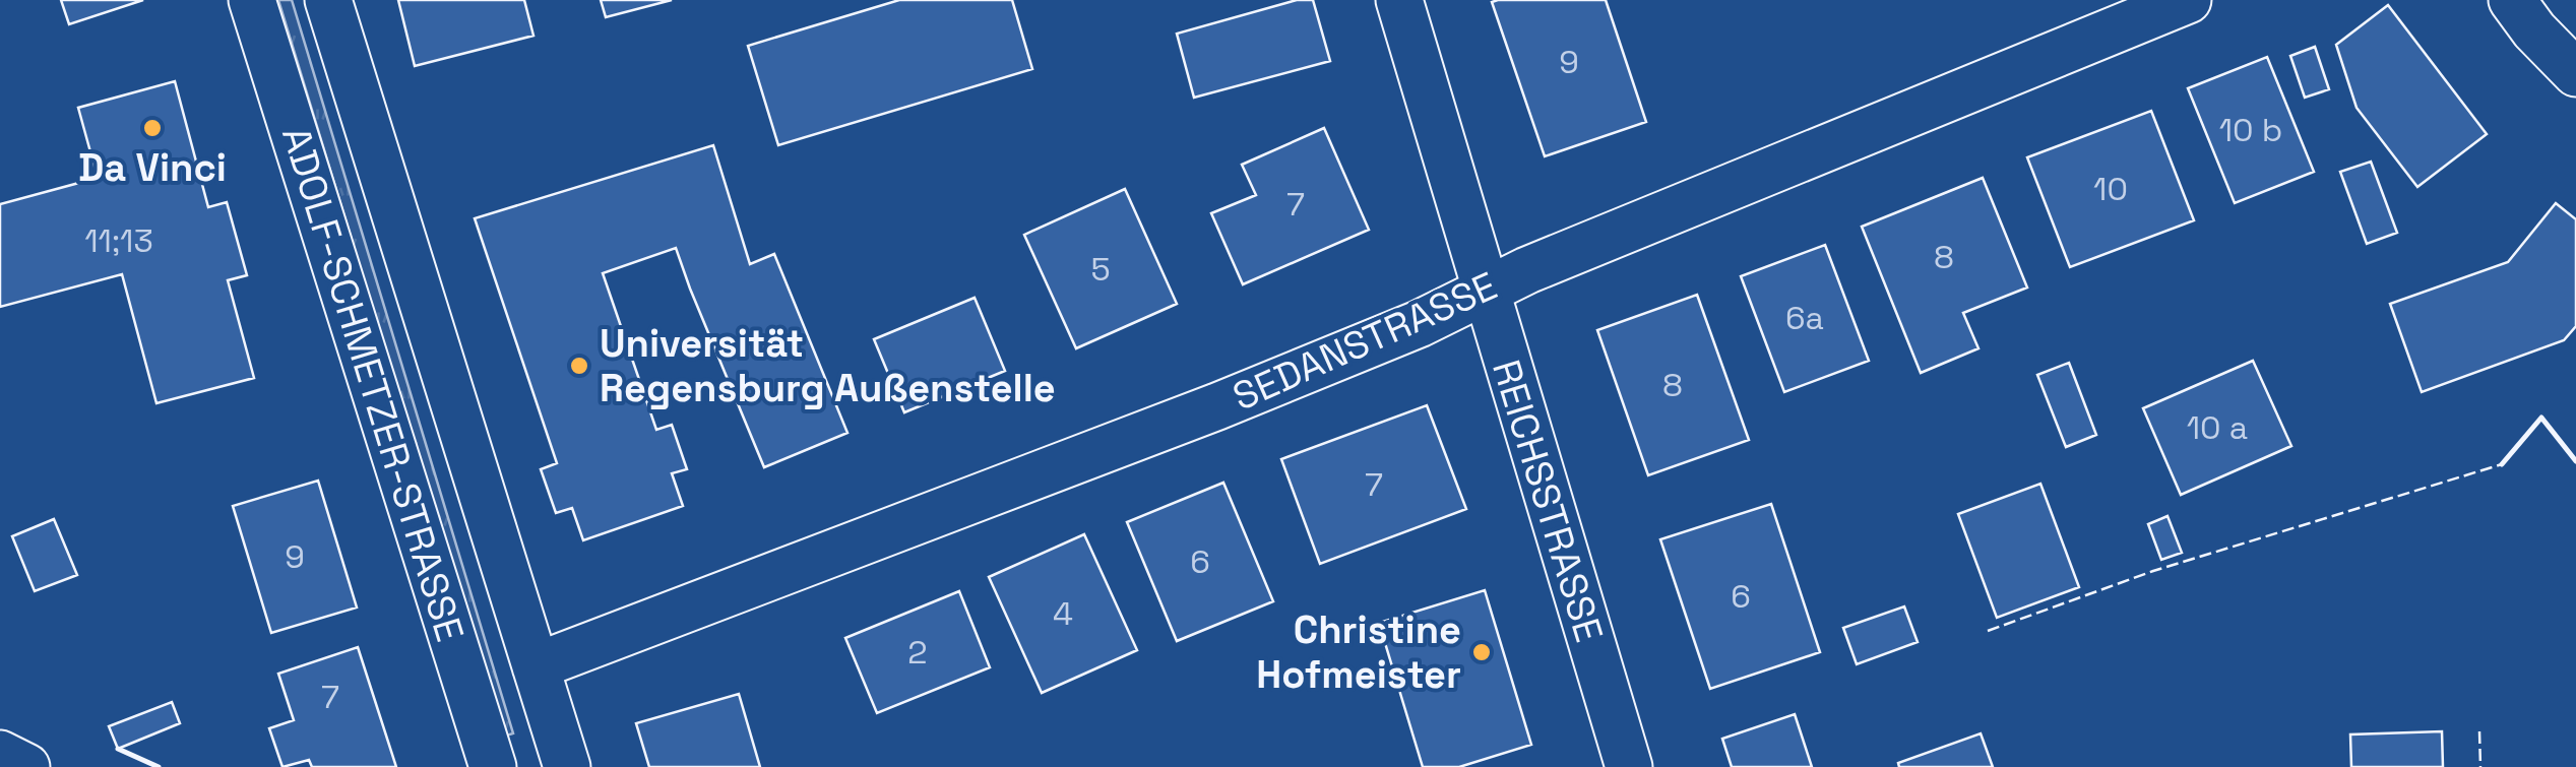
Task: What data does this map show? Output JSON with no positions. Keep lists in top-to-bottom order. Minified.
{"streets":{"street":["SEDANSTRASSE","ADOLF-SCHMETZER-STRASSE","REICHSSTRASSE"]},"crossings":[["SEDANSTRASSE","ADOLF-SCHMETZER-STRASSE"],["SEDANSTRASSE","REICHSSTRASSE"]],"places":["Da Vinci","Universität Regensburg Außenstelle","Christine Hofmeister"],"house_numbers":["9","10 b","10","7","11;13","8","5","6a","8","10 a","7","9","6","6","4","2","7"]}
